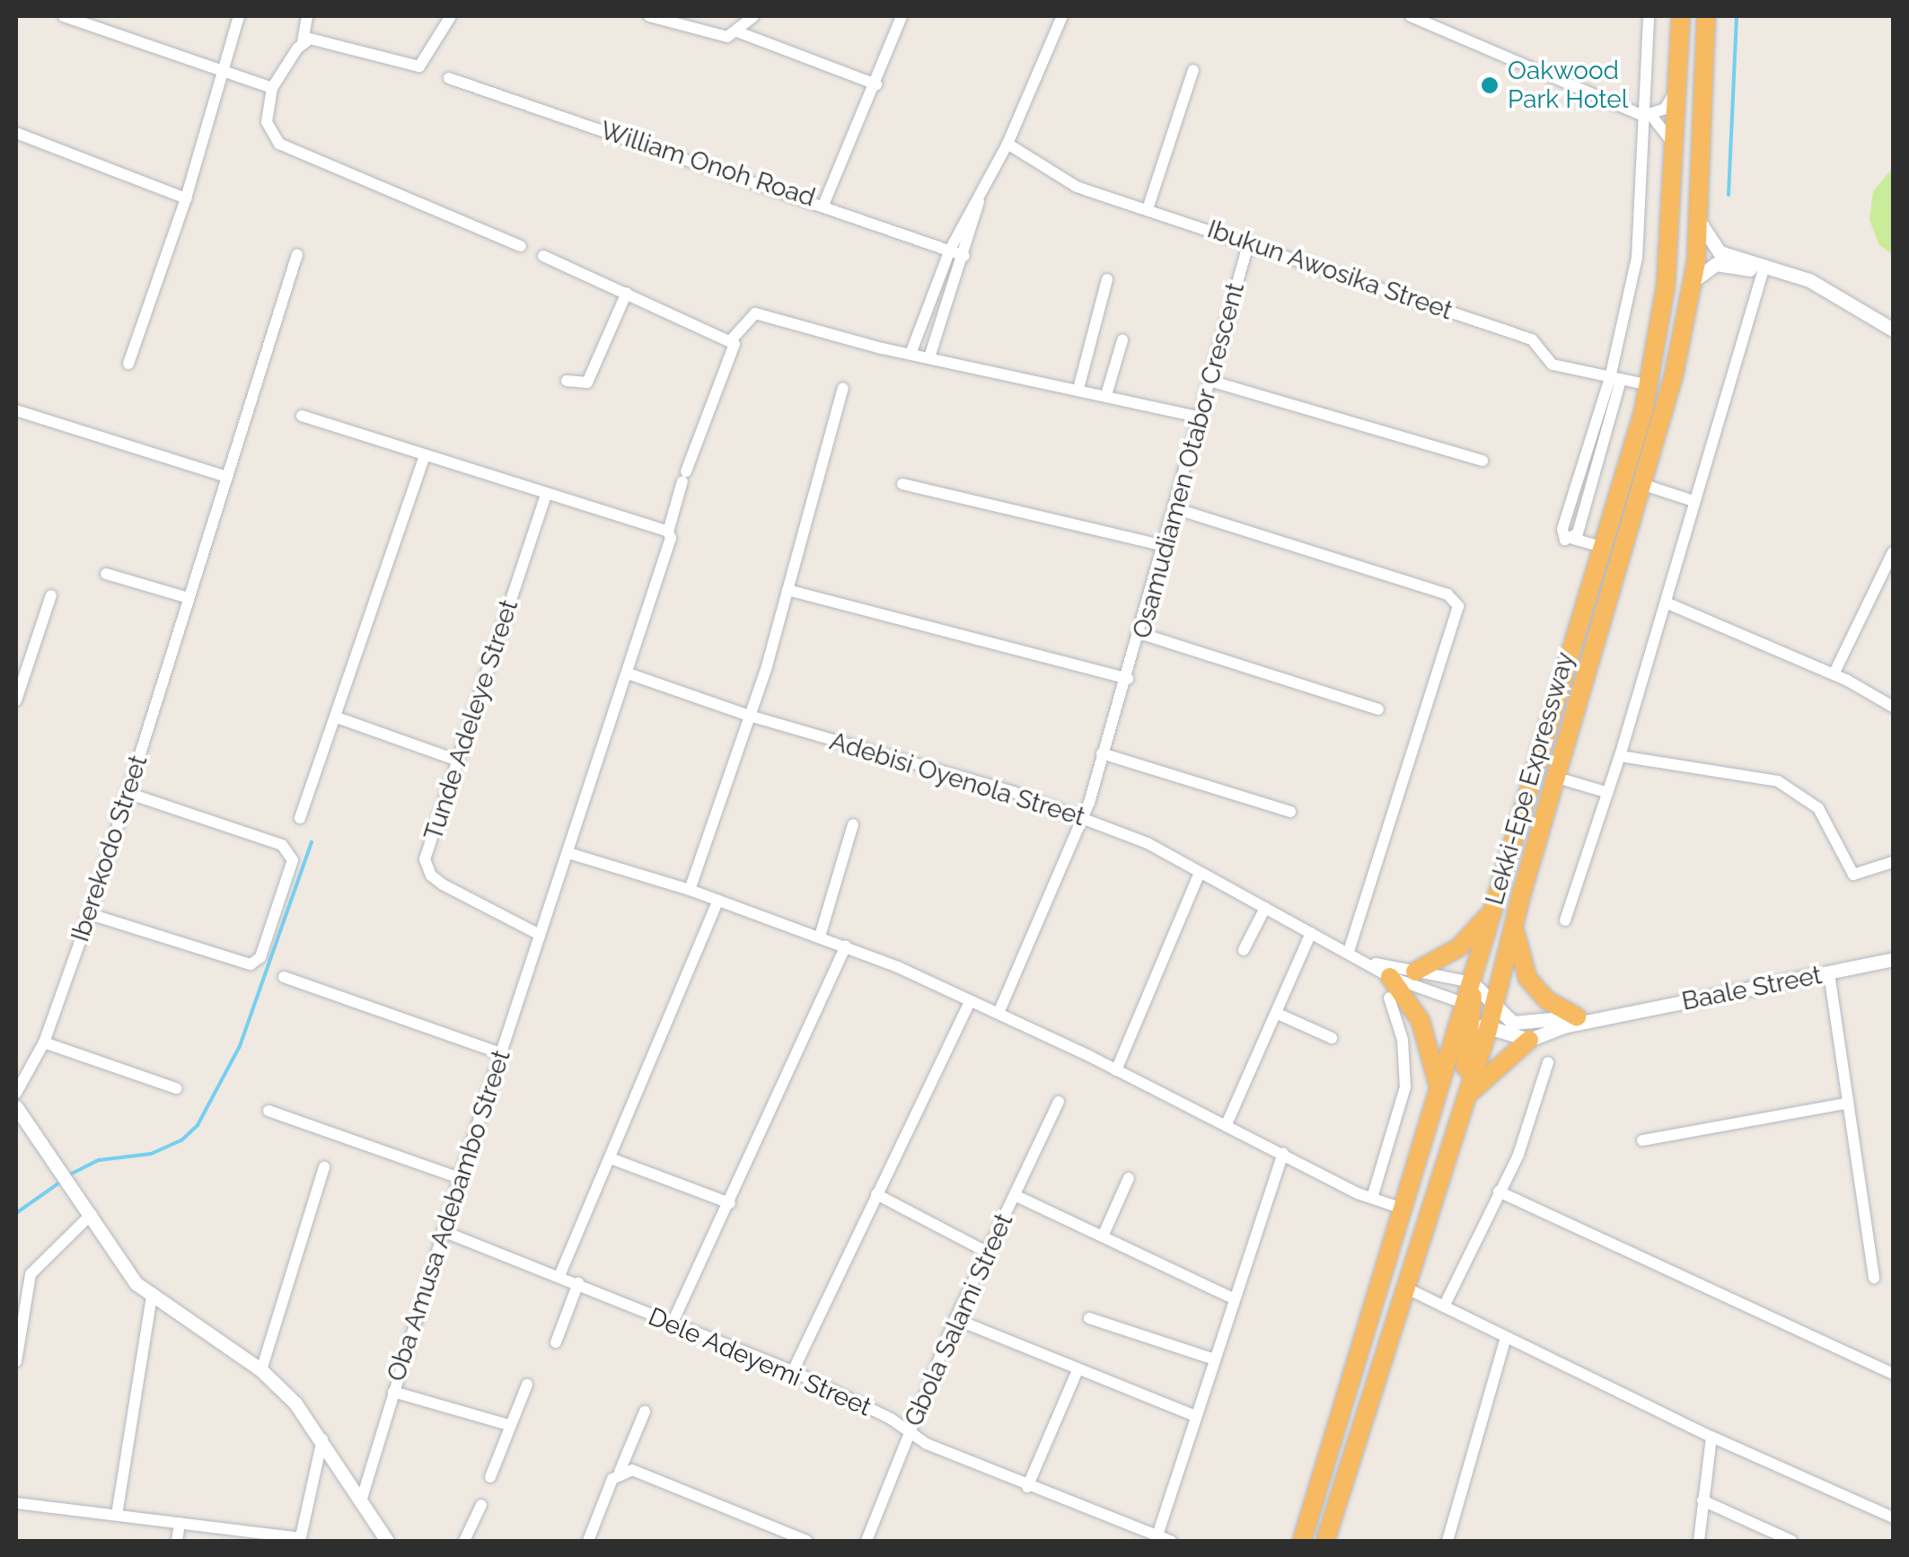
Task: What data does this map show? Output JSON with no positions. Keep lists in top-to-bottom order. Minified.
{"streets":{"highway":["Lekki-Epe Expressway"],"street":["William Onoh Road","Ibukun Awosika Street","Osamudiamen Otabor Crescent","Tunde Adeleye Street","Adebisi Oyenola Street","Iberekodo Street","Baale Street","Oba Amusa Adebambo Street","Gbola Salami Street","Dele Adeyemi Street"]},"crossings":[["Ibukun Awosika Street","Osamudiamen Otabor Crescent"],["Ibukun Awosika Street","Lekki-Epe Expressway"],["Osamudiamen Otabor Crescent","Adebisi Oyenola Street"],["Tunde Adeleye Street","Oba Amusa Adebambo Street"],["Adebisi Oyenola Street","Oba Amusa Adebambo Street"],["Oba Amusa Adebambo Street","Dele Adeyemi Street"],["Gbola Salami Street","Dele Adeyemi Street"]],"places":["Oakwood Park Hotel"]}
